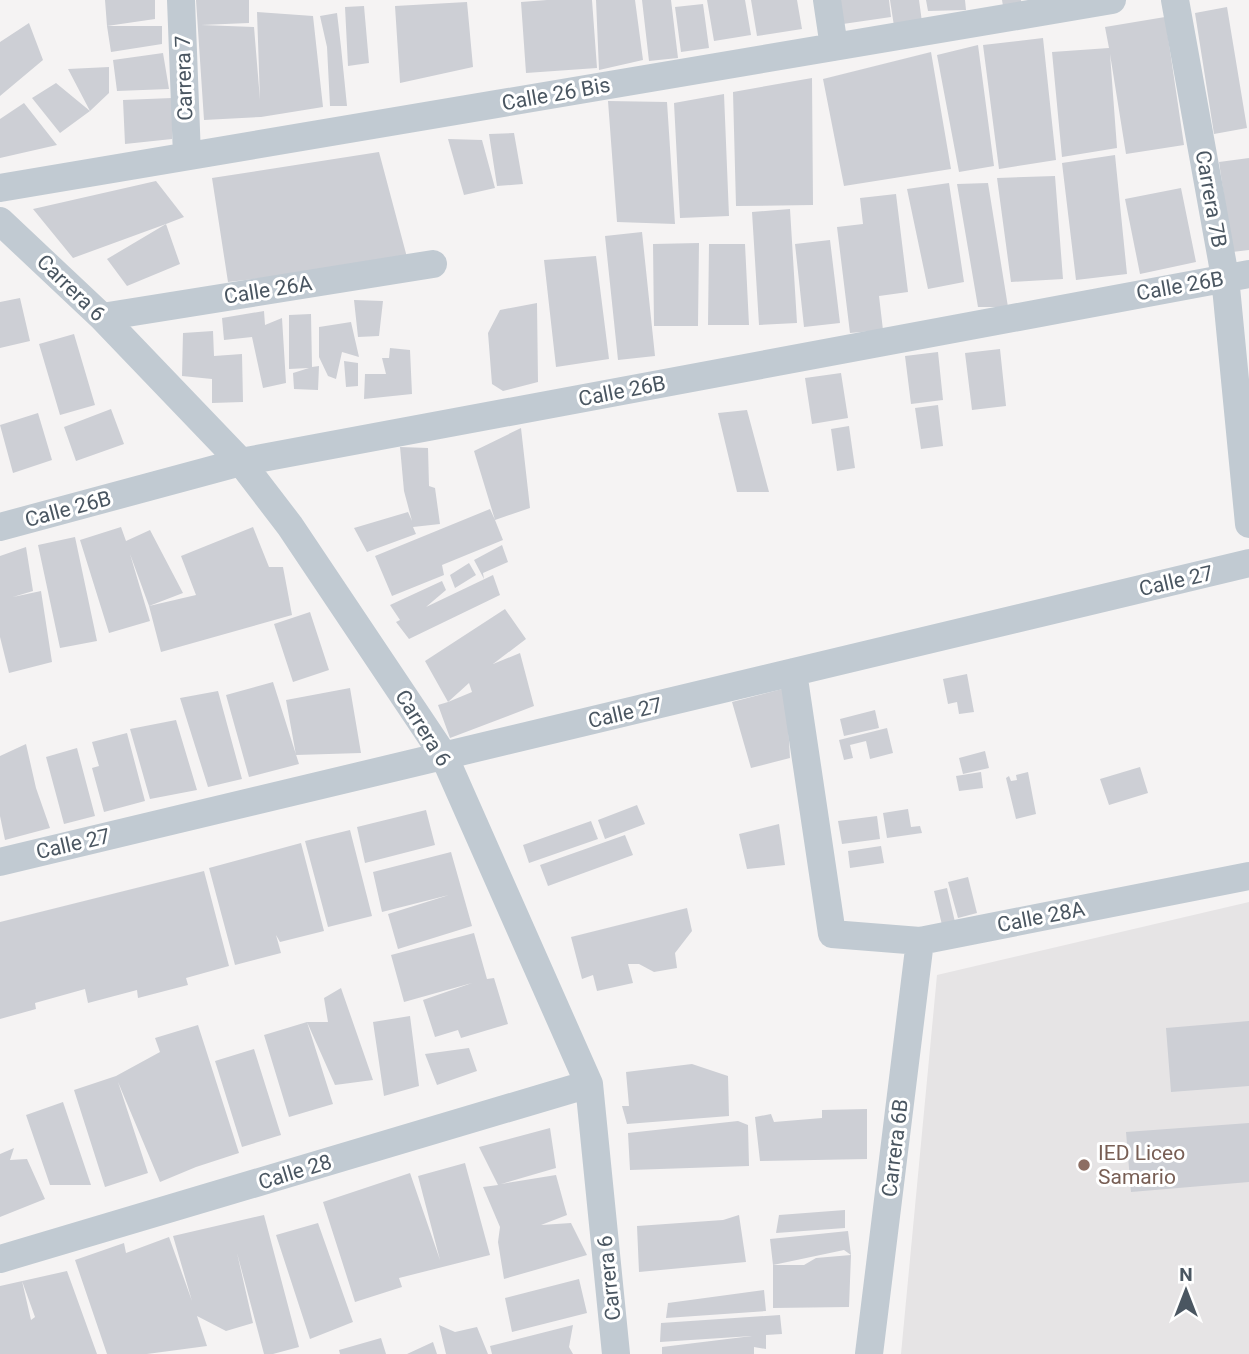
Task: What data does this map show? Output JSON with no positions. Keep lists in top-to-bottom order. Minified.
{"streets":{"street":["Carrera 7","Calle 26 Bis","Carrera 7B","Calle 26B","Carrera 6","Calle 26A","Calle 27","Calle 28A","Carrera 6B","Calle 28"]},"crossings":[["Carrera 7","Calle 26 Bis"],["Carrera 7B","Calle 26B"],["Calle 26B","Carrera 6"],["Carrera 6","Calle 26A"],["Carrera 6","Calle 27"],["Carrera 6","Calle 28"],["Calle 27","Calle 28A"],["Calle 28A","Carrera 6B"]],"places":["IED Liceo Samario"],"north":"top"}
